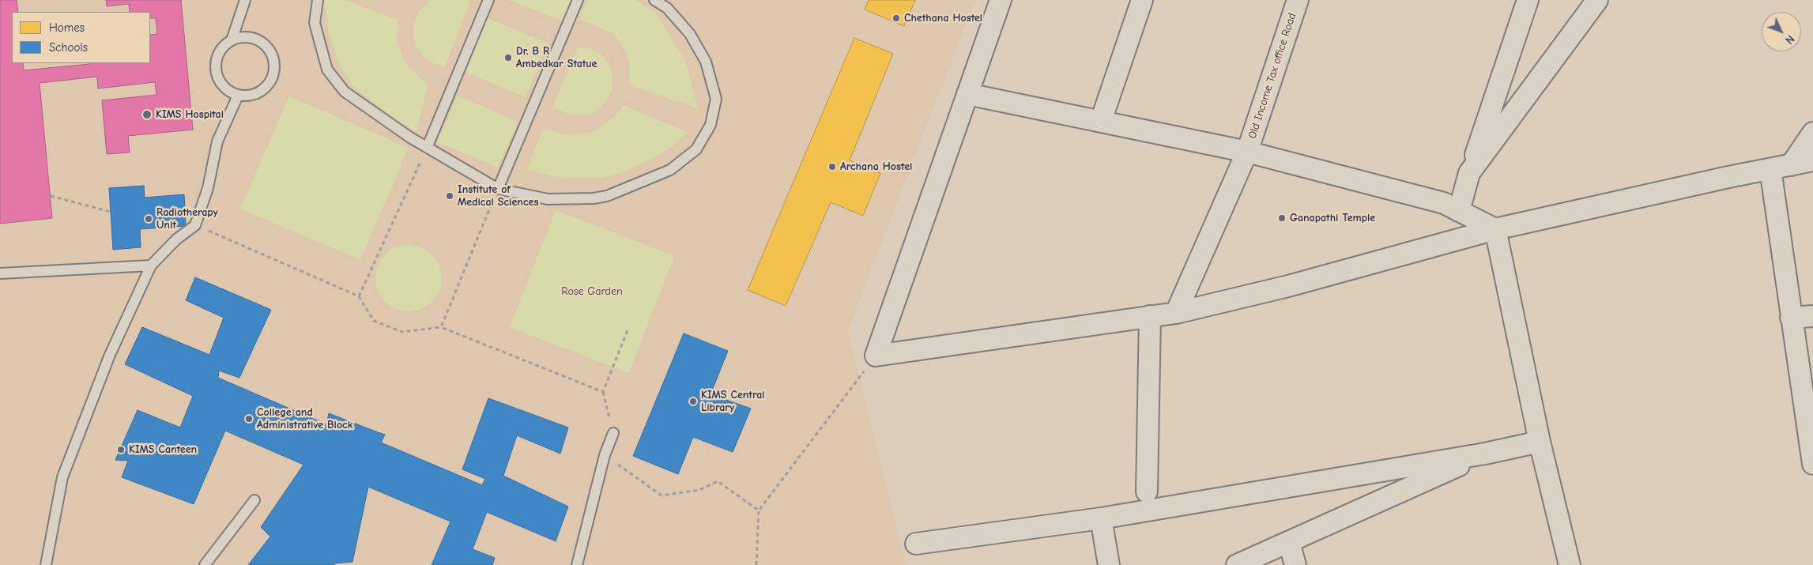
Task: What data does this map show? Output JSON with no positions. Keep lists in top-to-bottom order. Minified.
{"streets":{"street":["Old Income Tax office Road"]},"parks":["Rose Garden"],"places":["Chethana Hostel","Dr. B R Ambedkar Statue","KIMS Hospital","Archana Hostel","Institute of Medical Sciences","Ganapathi Temple","Radiotherapy Unit","KIMS Central Library","College and Administrative Block","KIMS Canteen"],"legend":["Homes","Schools"],"north":"bottom right"}
